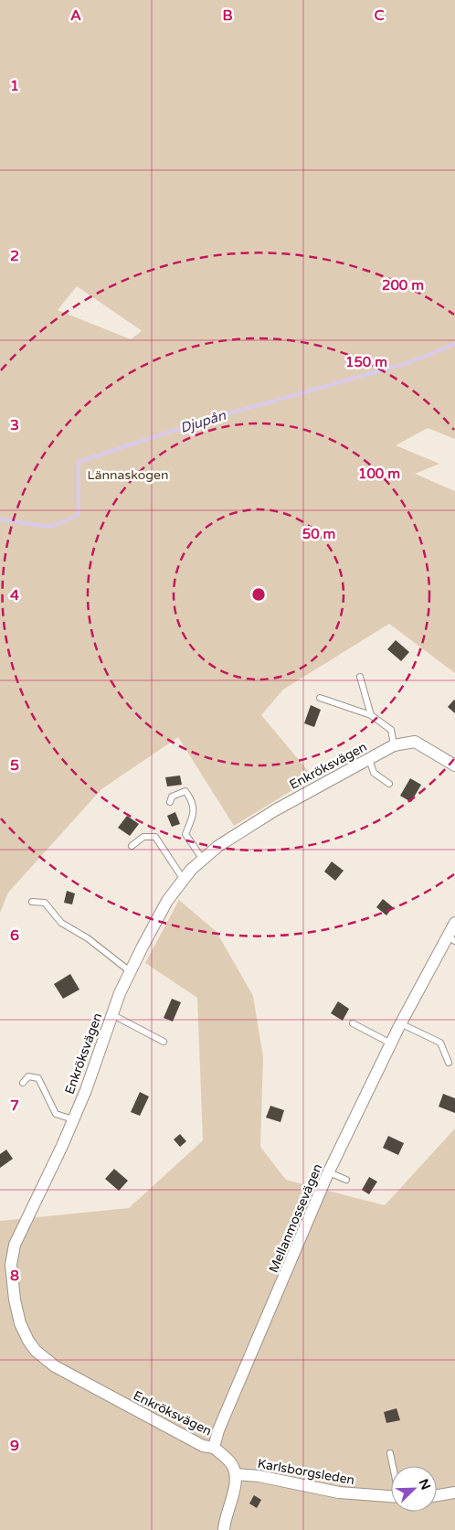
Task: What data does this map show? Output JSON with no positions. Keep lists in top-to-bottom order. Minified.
{"streets":{"street":["Enkröksvägen","Mellanmossevägen","Karlsborgsleden"]},"crossings":[["Enkröksvägen","Mellanmossevägen"]],"water":["Djupån"],"parks":["Lännaskogen"],"north":"top right","grid":{"columns":["A","B","C"],"rows":["1","2","3","4","5","6","7","8","9"]},"rings":["200 m","150 m","100 m","50 m"]}
